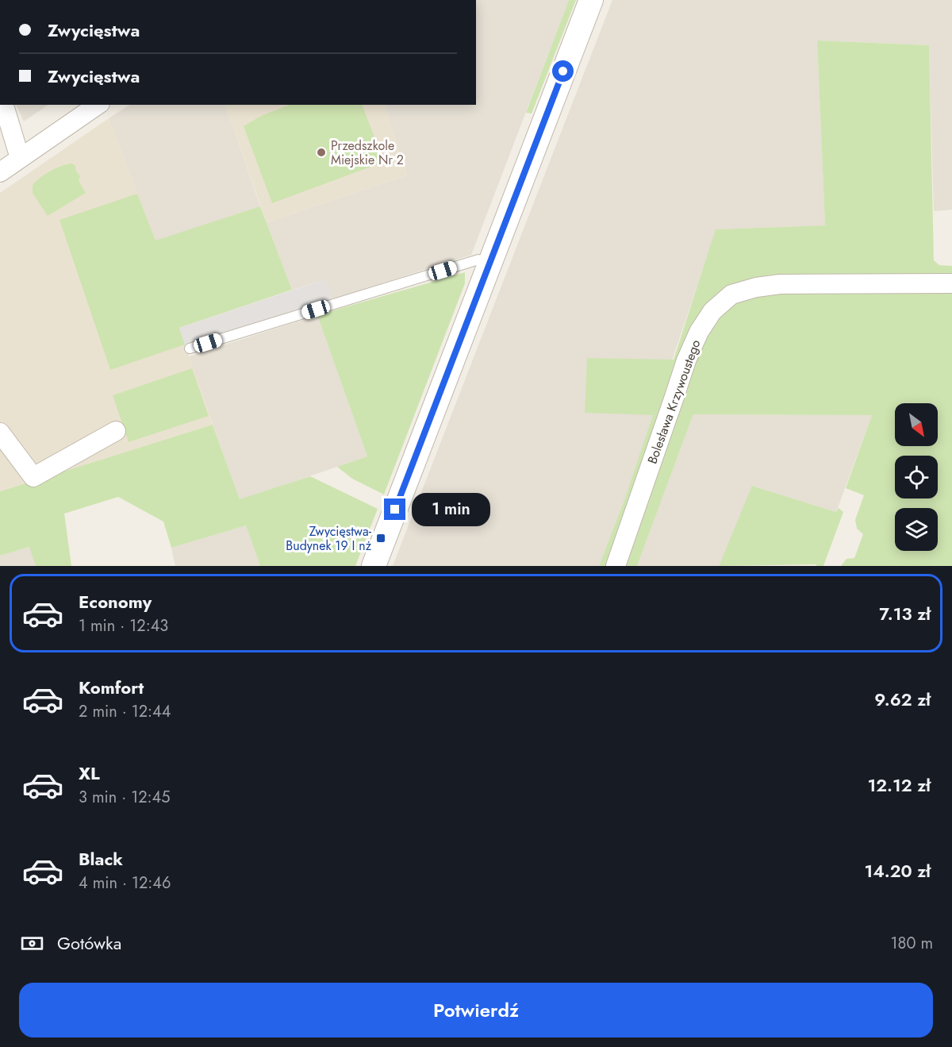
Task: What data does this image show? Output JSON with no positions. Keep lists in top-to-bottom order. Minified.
{"streets":{"street":["Bolesława Krzywoustego"]},"places":{"other":["Przedszkole Miejskie Nr 2"],"transit":["Zwycięstwa- Budynek 19 I nż"]},"north":"bottom right","page":{"banner":["Zwycięstwa","Zwycięstwa"],"bubble":"1 min","list":[{"name":"Economy","note":"1 min · 12:43","value":"7.13 zł"},{"name":"Komfort","note":"2 min · 12:44","value":"9.62 zł"},{"name":"XL","note":"3 min · 12:45","value":"12.12 zł"},{"name":"Black","note":"4 min · 12:46","value":"14.20 zł"}],"pay":["Gotówka","180 m"],"buttons":"Potwierdź"}}
